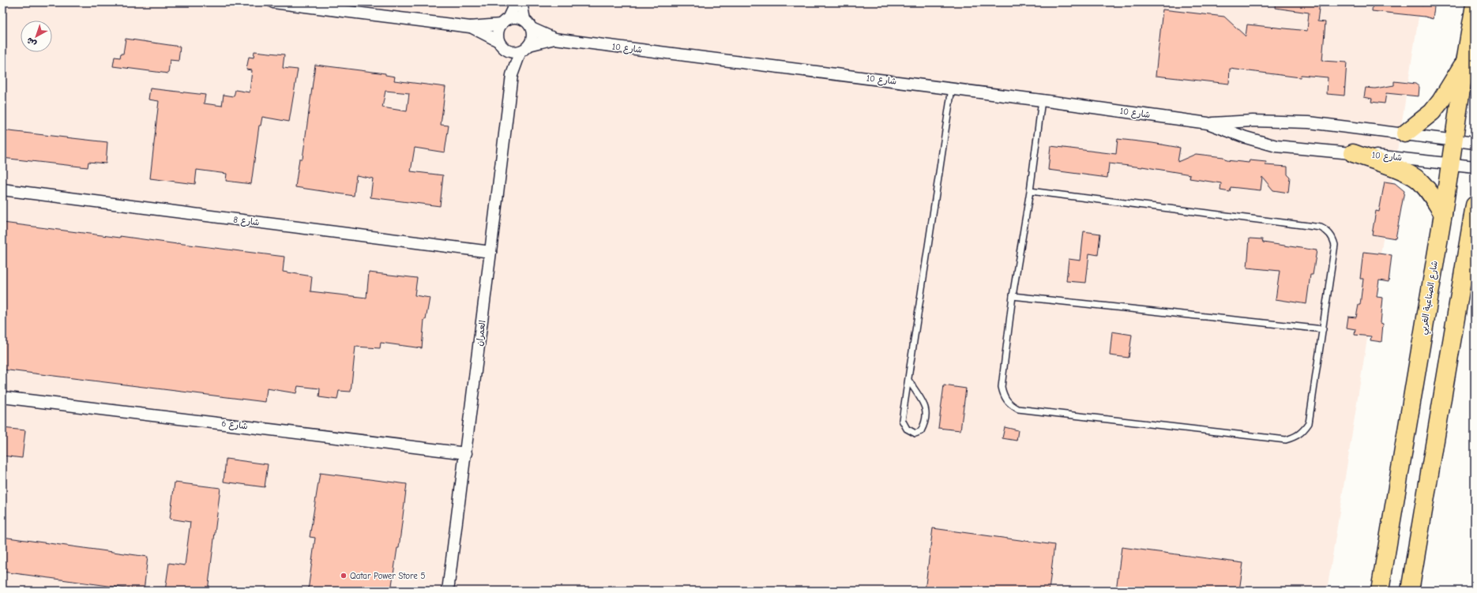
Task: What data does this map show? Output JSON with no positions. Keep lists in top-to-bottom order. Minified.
{"streets":{"main road":["شارع الصناعية الغربي"],"street":["شارع 10","شارع 8","العمران","شارع 6"]},"crossings":[["شارع 10","شارع الصناعية الغربي"],["شارع 10","العمران"],["شارع 8","العمران"],["العمران","شارع 6"]],"places":["Qatar Power Store 5"],"north":"bottom left"}
